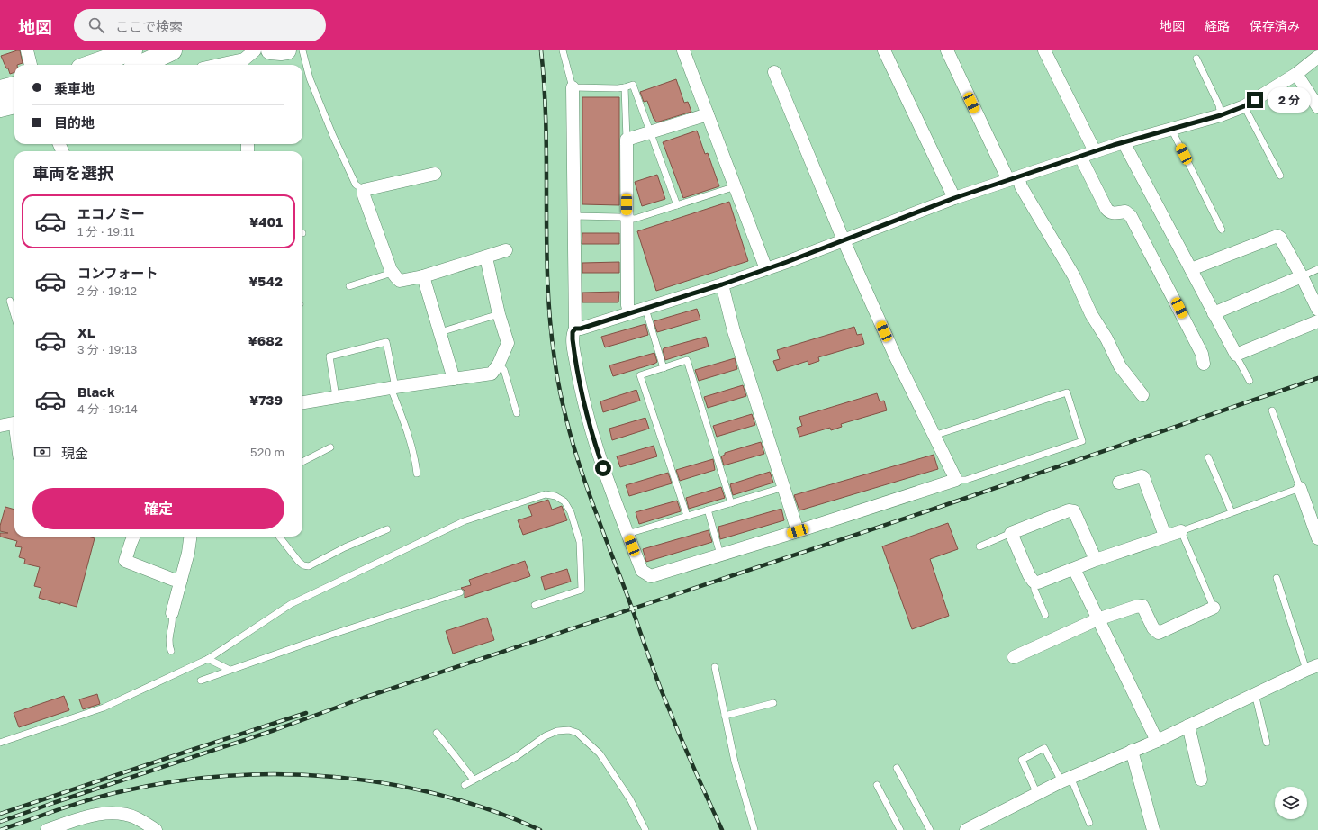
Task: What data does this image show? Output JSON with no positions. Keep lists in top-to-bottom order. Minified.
{"page":{"header":"地図","search":"ここで検索","nav":["地図","経路","保存済み"],"banner":["乗車地","目的地"],"bubble":"2 分","heading":"車両を選択","list":[{"name":"エコノミー","note":"1 分 · 19:11","value":"¥401"},{"name":"コンフォート","note":"2 分 · 19:12","value":"¥542"},{"name":"XL","note":"3 分 · 19:13","value":"¥682"},{"name":"Black","note":"4 分 · 19:14","value":"¥739"}],"pay":["現金","520 m"],"buttons":"確定"}}
